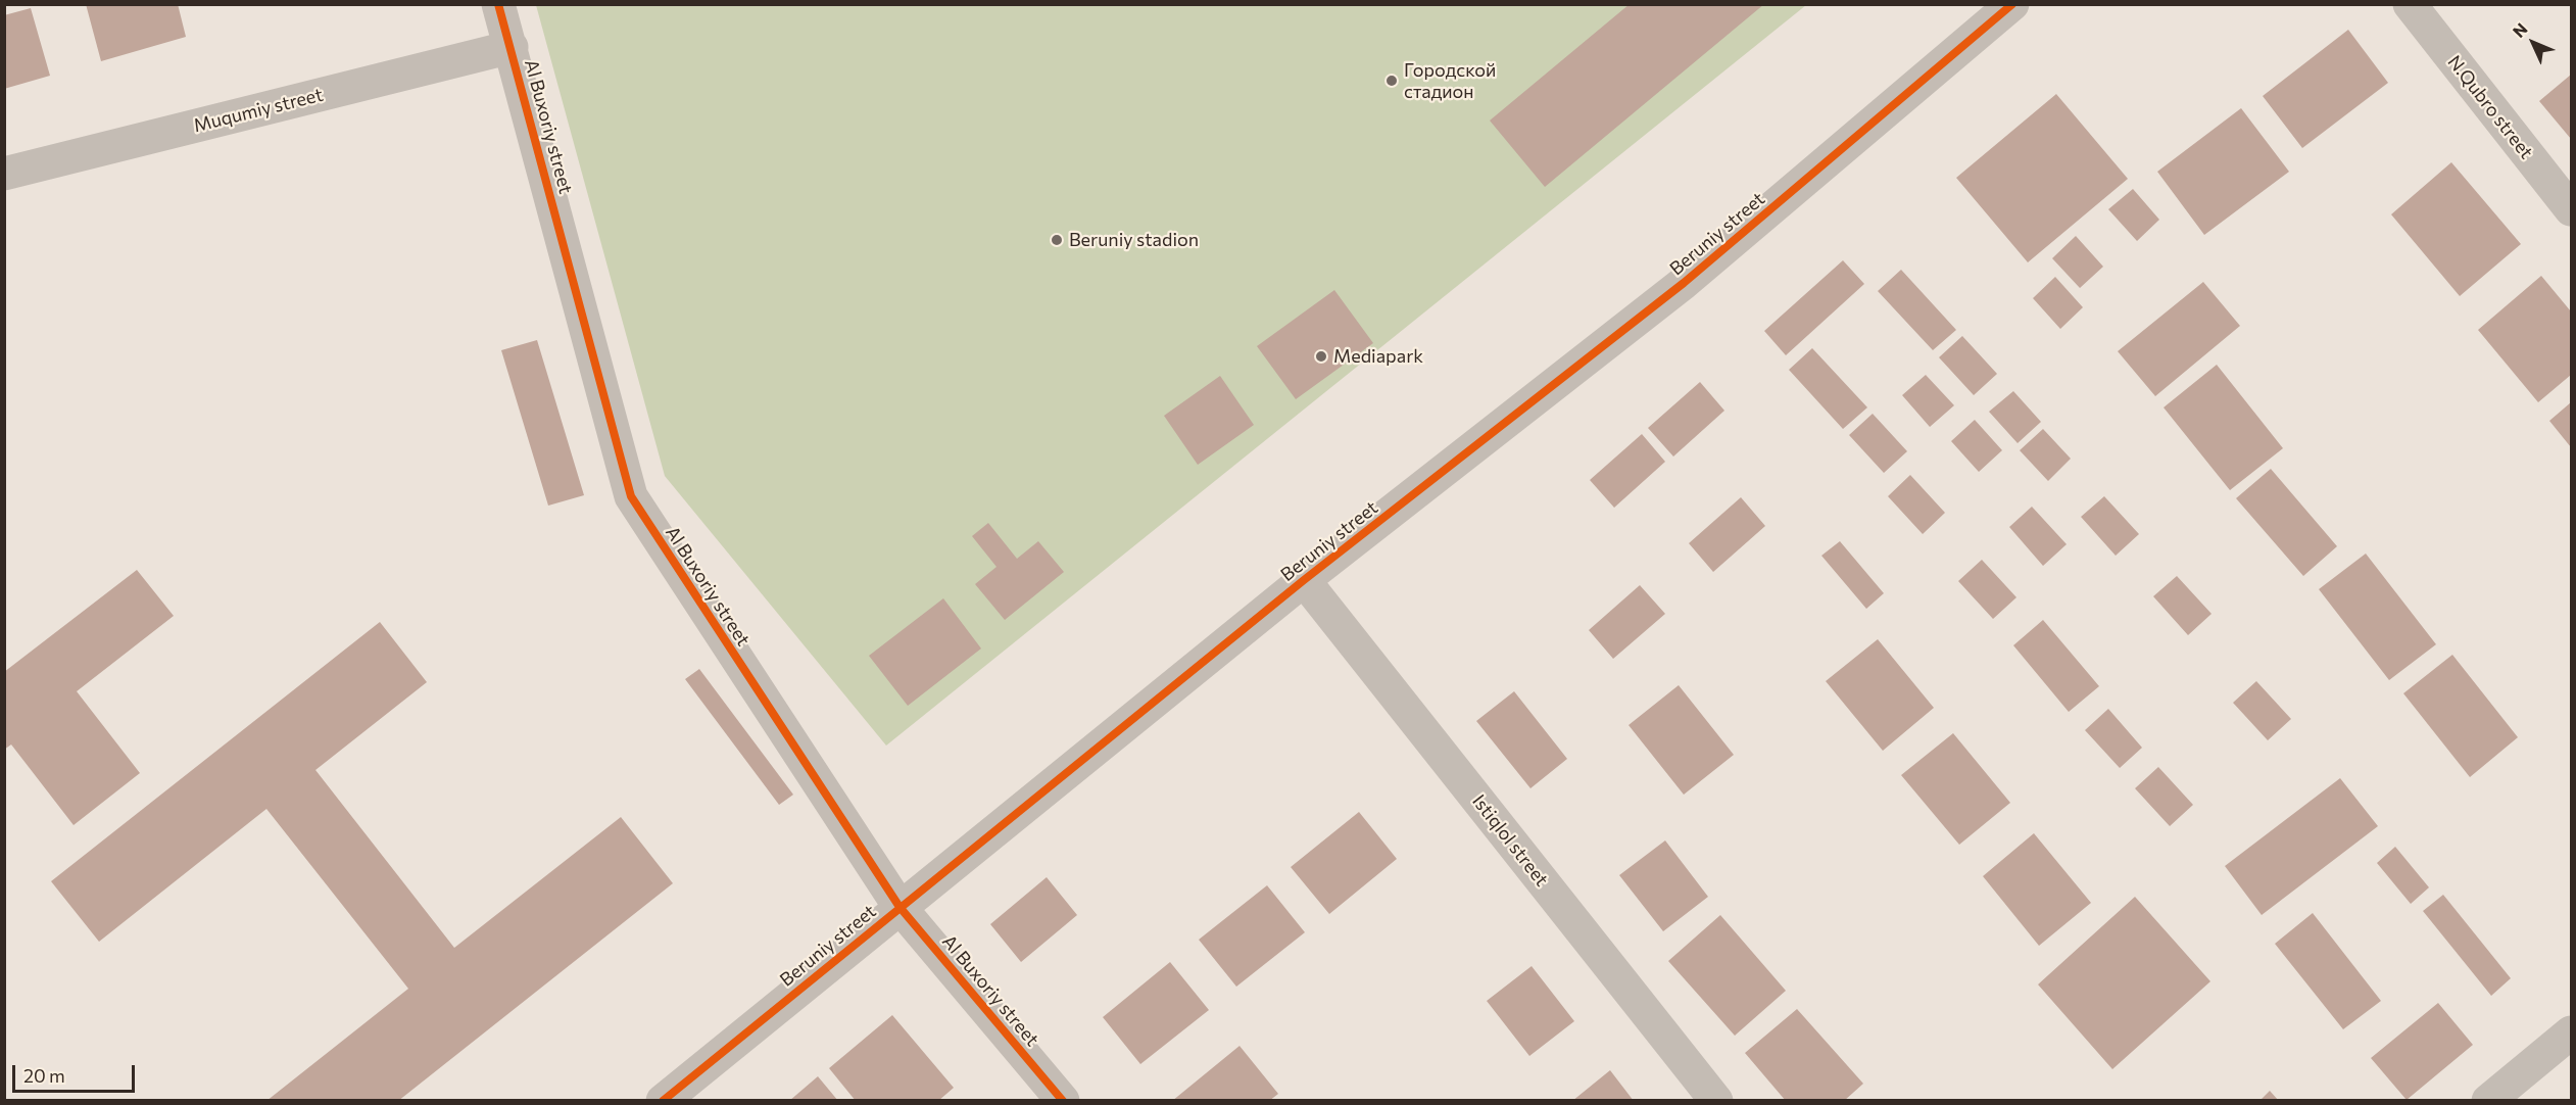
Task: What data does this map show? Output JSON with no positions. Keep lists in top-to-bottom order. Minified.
{"streets":{"street":["N.Qubro street","Muqumiy street","Al Buxoriy street","Beruniy street","Istiqlol street"]},"crossings":[["Muqumiy street","Al Buxoriy street"],["Al Buxoriy street","Beruniy street"],["Beruniy street","Istiqlol street"]],"places":["Городской стадион","Beruniy stadion","Mediapark"],"scale_bar":"20 m","north":"top left"}
